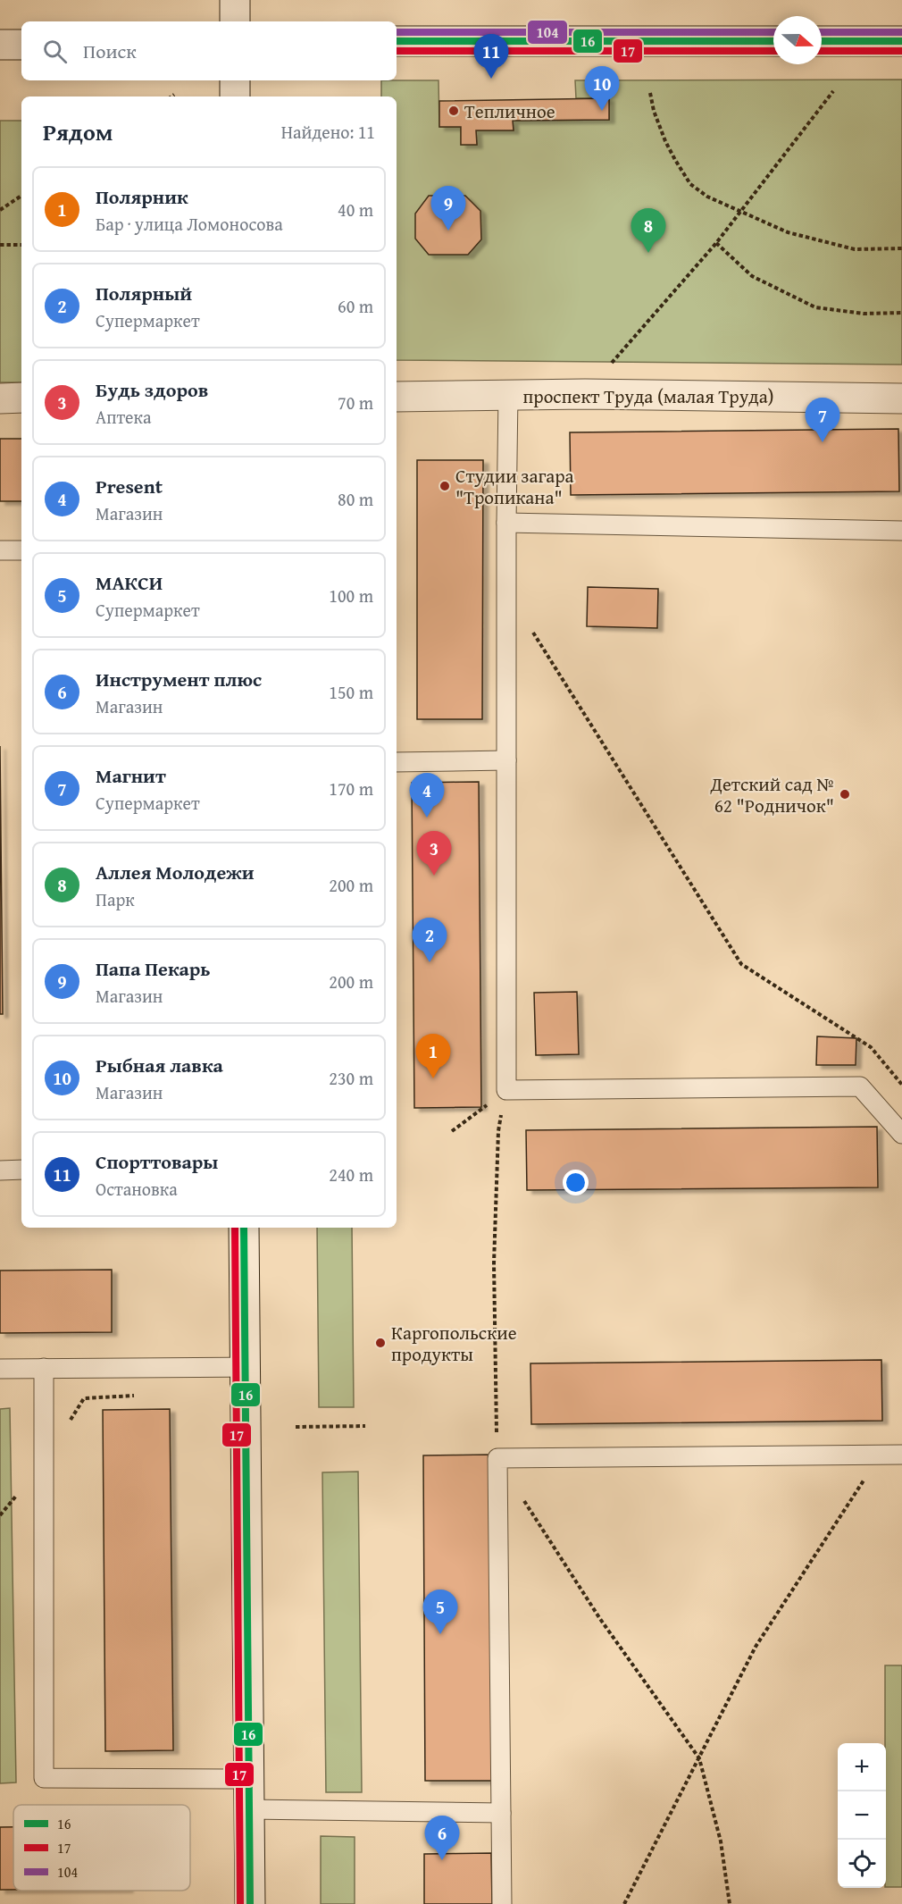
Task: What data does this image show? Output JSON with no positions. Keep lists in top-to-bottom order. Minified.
{"streets":{"street":["проспект Труда (малая Труда)"]},"places":["Тепличное","Студии загара \"Тропикана\"","Детский сад № 62 \"Родничок\"","Каргопольские продукты"],"lines":["transit line 104","transit line 16","transit line 17"],"legend":["16","17","104"],"north":"right","page":{"search":"Поиск","pins":["11","10","9","8","7","4","3","2","1","5","6"],"heading":["Рядом","Найдено: 11"],"list":[{"mark":"1","name":"Полярник","note":"Бар · улица Ломоносова","value":"40 m"},{"mark":"2","name":"Полярный","note":"Супермаркет","value":"60 m"},{"mark":"3","name":"Будь здоров","note":"Аптека","value":"70 m"},{"mark":"4","name":"Present","note":"Магазин","value":"80 m"},{"mark":"5","name":"МАКСИ","note":"Супермаркет","value":"100 m"},{"mark":"6","name":"Инструмент плюс","note":"Магазин","value":"150 m"},{"mark":"7","name":"Магнит","note":"Супермаркет","value":"170 m"},{"mark":"8","name":"Аллея Молодежи","note":"Парк","value":"200 m"},{"mark":"9","name":"Папа Пекарь","note":"Магазин","value":"200 m"},{"mark":"10","name":"Рыбная лавка","note":"Магазин","value":"230 m"},{"mark":"11","name":"Спорттовары","note":"Остановка","value":"240 m"}],"map_buttons":["+","−"]}}
